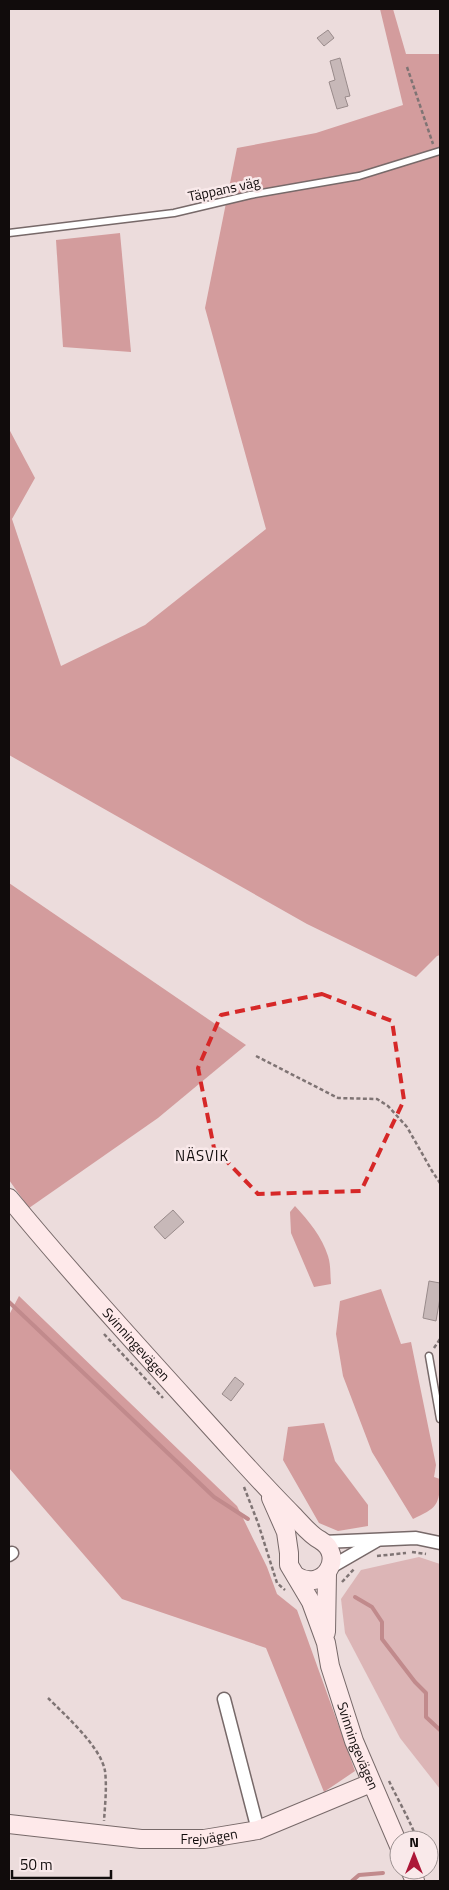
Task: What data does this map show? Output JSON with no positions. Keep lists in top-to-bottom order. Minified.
{"streets":{"main road":["Svinningevägen","Frejvägen"],"lane":["Täppans väg"]},"crossings":[["Svinningevägen","Frejvägen"]],"districts":["NÄSVIK"],"scale_bar":"50 m","north":"top"}
